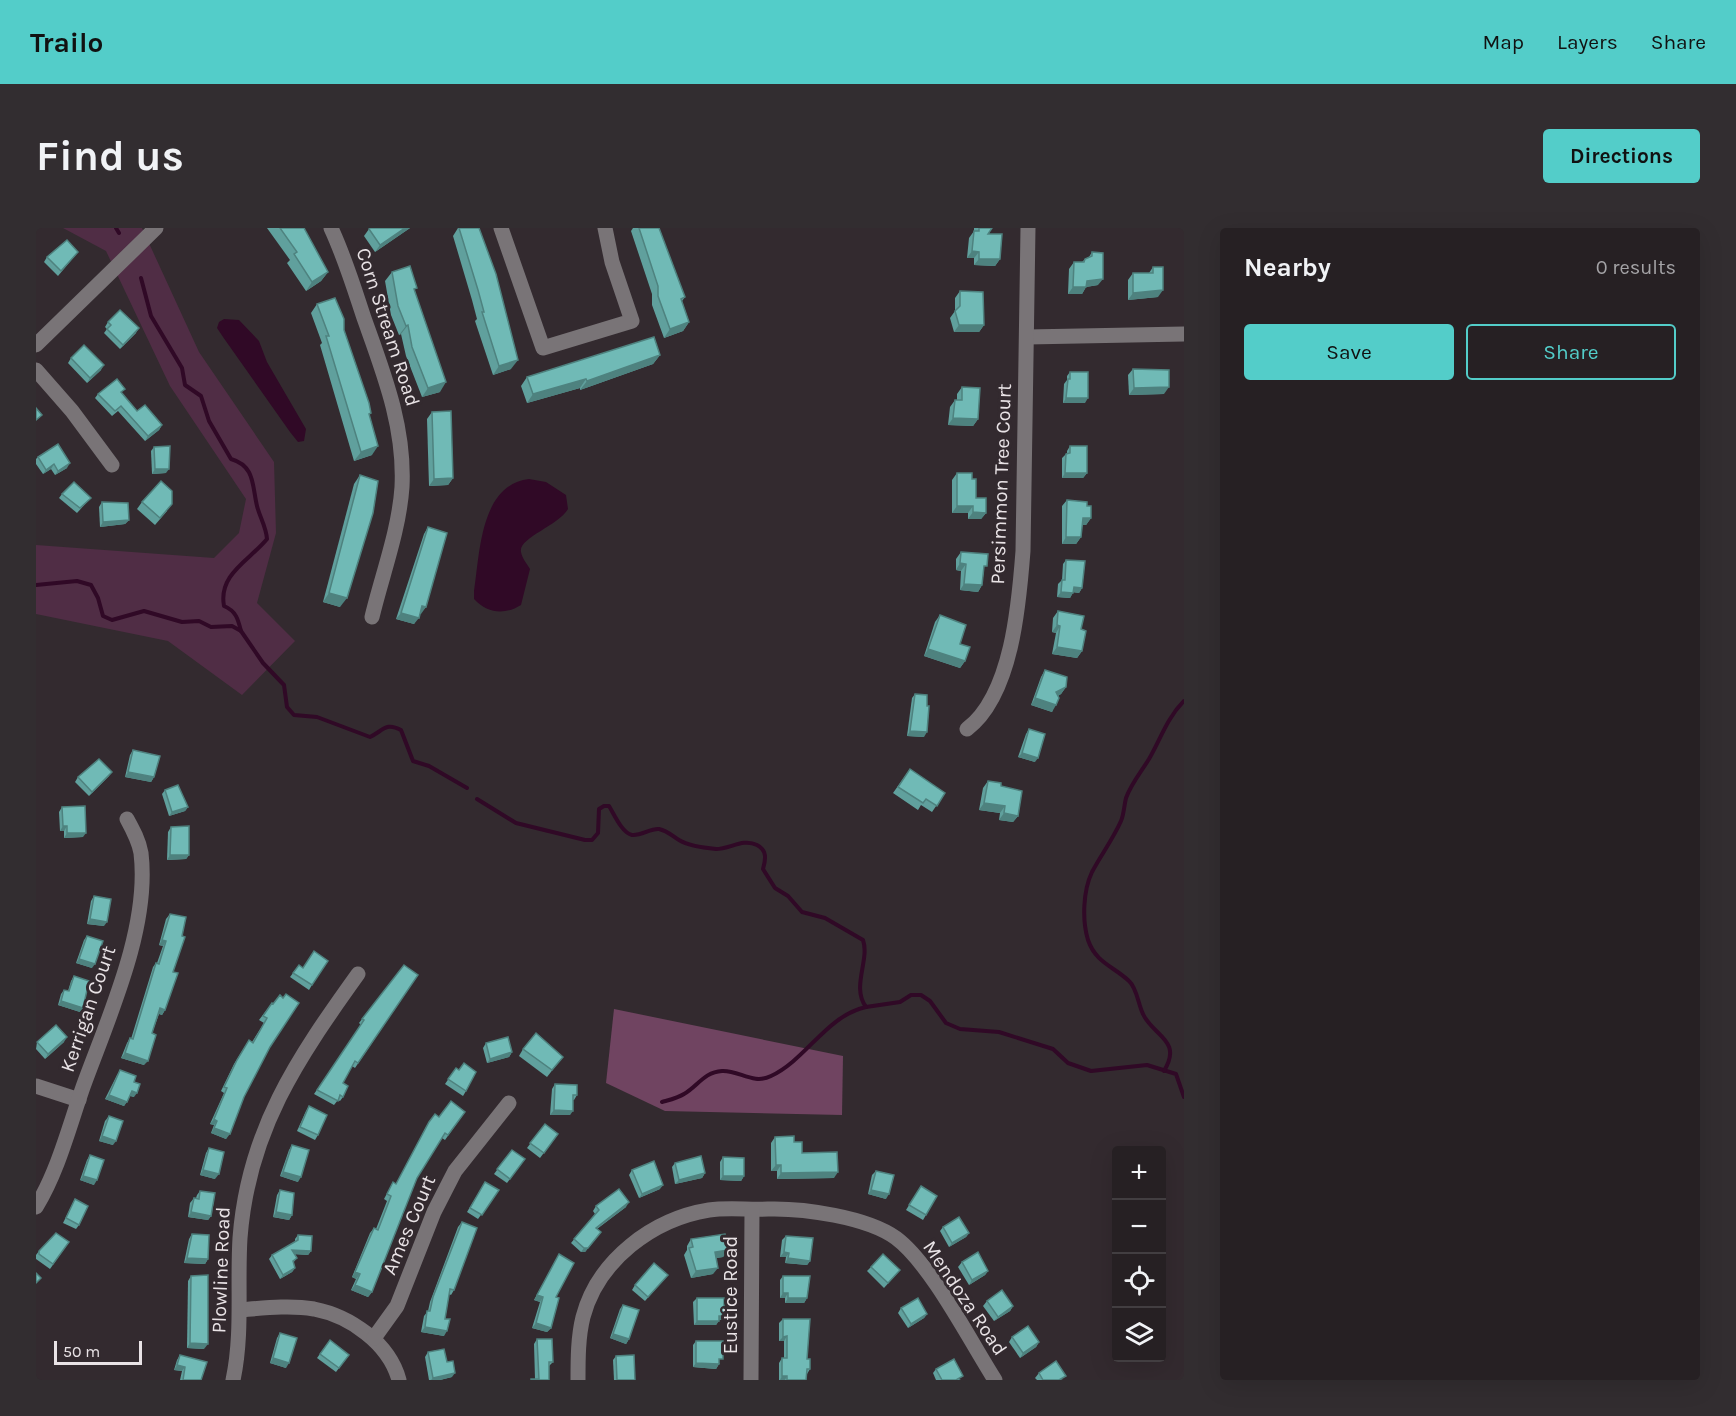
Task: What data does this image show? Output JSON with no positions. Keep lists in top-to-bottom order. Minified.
{"streets":{"street":["Corn Stream Road","Persimmon Tree Court","Kerrigan Court","Ames Court","Plowline Road","Eustice Road","Mendoza Road"]},"crossings":[["Eustice Road","Mendoza Road"]],"scale_bar":"50 m","page":{"header":"Trailo","nav":["Map","Layers","Share"],"buttons":["Directions",["Save","Share"]],"title":"Find us","heading":["Nearby","0 results"],"map_buttons":["+","−"],"scale":"50 m"}}
